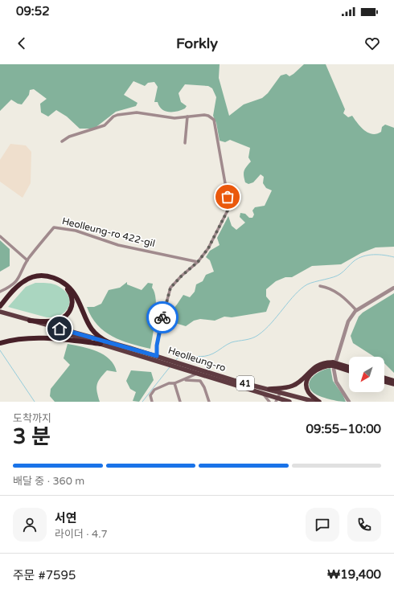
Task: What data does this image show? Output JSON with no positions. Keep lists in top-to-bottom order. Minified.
{"streets":{"main road":["Heolleung-ro","41"],"street":["Heolleung-ro 422-gil"]},"north":"bottom left","page":{"status":"09:52","header":"Forkly","heading":["3 분","도착까지","09:55–10:00"],"panel":["서연","라이더 · 4.7","주문 #7595","₩19,400"],"bar":"배달 중 · 360 m"}}
